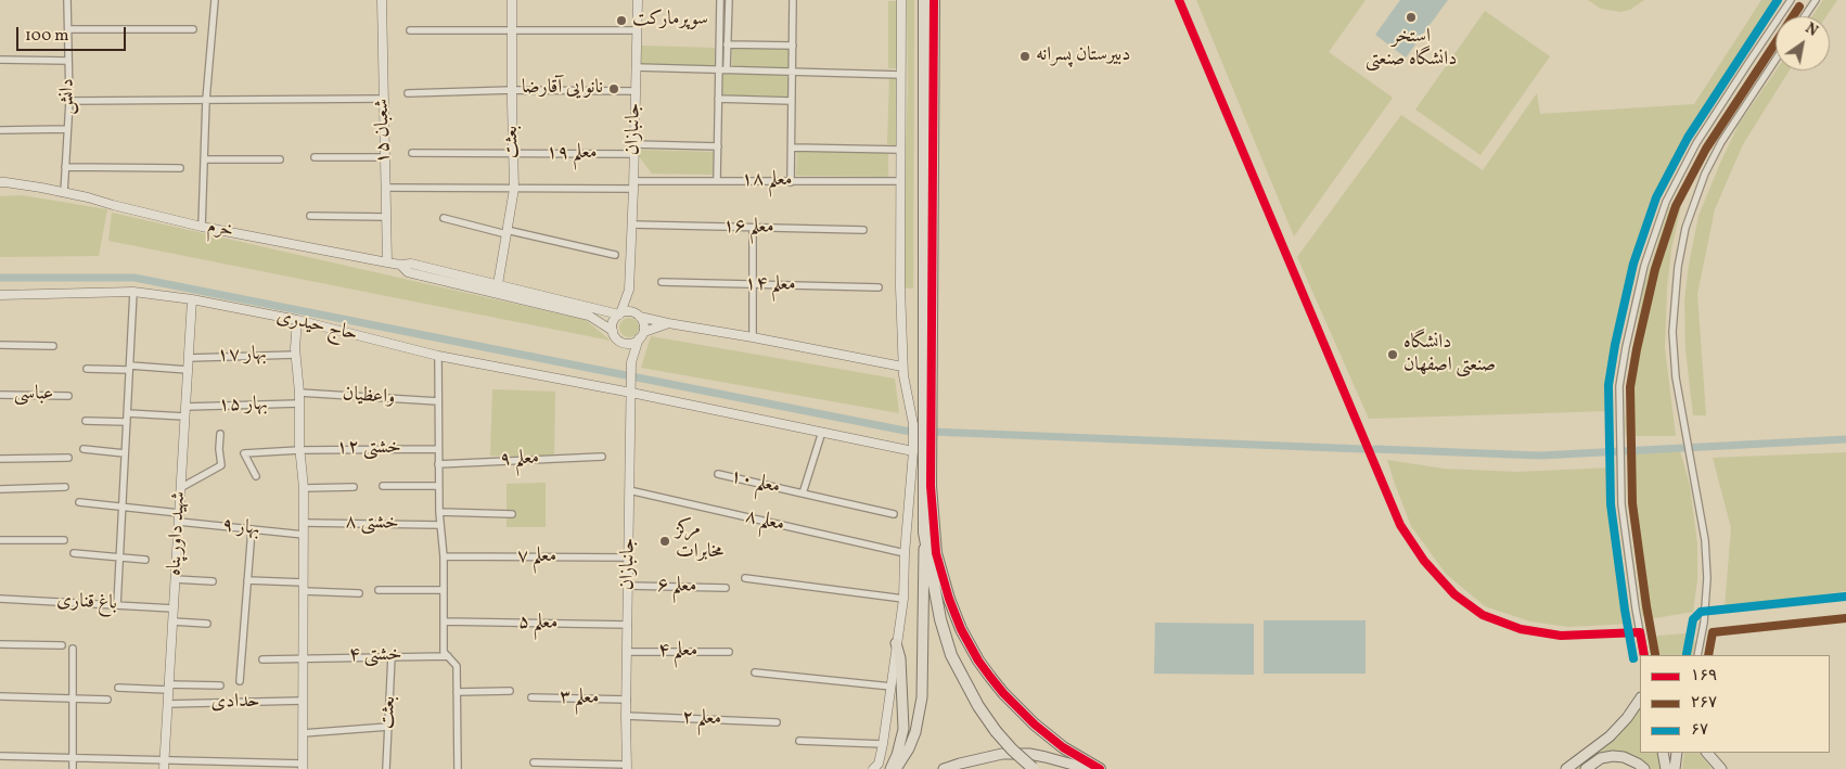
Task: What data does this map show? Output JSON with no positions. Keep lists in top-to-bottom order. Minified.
{"streets":{"street":["دانش","جانبازان","۱۵ شعبان","بعثت","معلم ۱۹","معلم ۱۸","معلم ۱۶","خرم","معلم ۱۴","حاج حیدری","بهار ۱۷","عباسی","واعظیان","بهار ۱۵","خشتی ۱۲","معلم ۹","معلم ۱۰","معلم ۸","خشتی ۸","بهار ۹","شهید داورپناه","معلم ۷","معلم ۶","باغ قناری","معلم ۵","معلم ۴","خشتی ۴","معلم ۳","حدادی","معلم ۲"]},"crossings":[["دانش","خرم"],["جانبازان","معلم ۱۹"],["جانبازان","معلم ۱۸"],["جانبازان","معلم ۱۶"],["جانبازان","حاج حیدری"],["جانبازان","معلم ۸"],["جانبازان","معلم ۷"],["جانبازان","معلم ۶"],["جانبازان","معلم ۵"],["جانبازان","معلم ۴"],["جانبازان","معلم ۳"],["جانبازان","معلم ۲"],["۱۵ شعبان","معلم ۱۸"],["۱۵ شعبان","خرم"],["بعثت","معلم ۱۹"],["بعثت","معلم ۱۸"],["بعثت","خرم"],["بعثت","خشتی ۴"],["حاج حیدری","شهید داورپناه"],["بهار ۱۷","شهید داورپناه"],["بهار ۱۵","شهید داورپناه"],["بهار ۹","شهید داورپناه"],["شهید داورپناه","باغ قناری"],["شهید داورپناه","حدادی"]],"places":["استخر دانشگاه صنعتی","سوپرمارکت","دبیرستان پسرانه","نانوایی آقارضا","دانشگاه صنعتی اصفهان","مرکز مخابرات"],"lines":["transit line ۱۶۹","transit line ۶۷","transit line ۲۶۷"],"legend":["۱۶۹","۲۶۷","۶۷"],"scale_bar":"100 m","north":"top right"}
